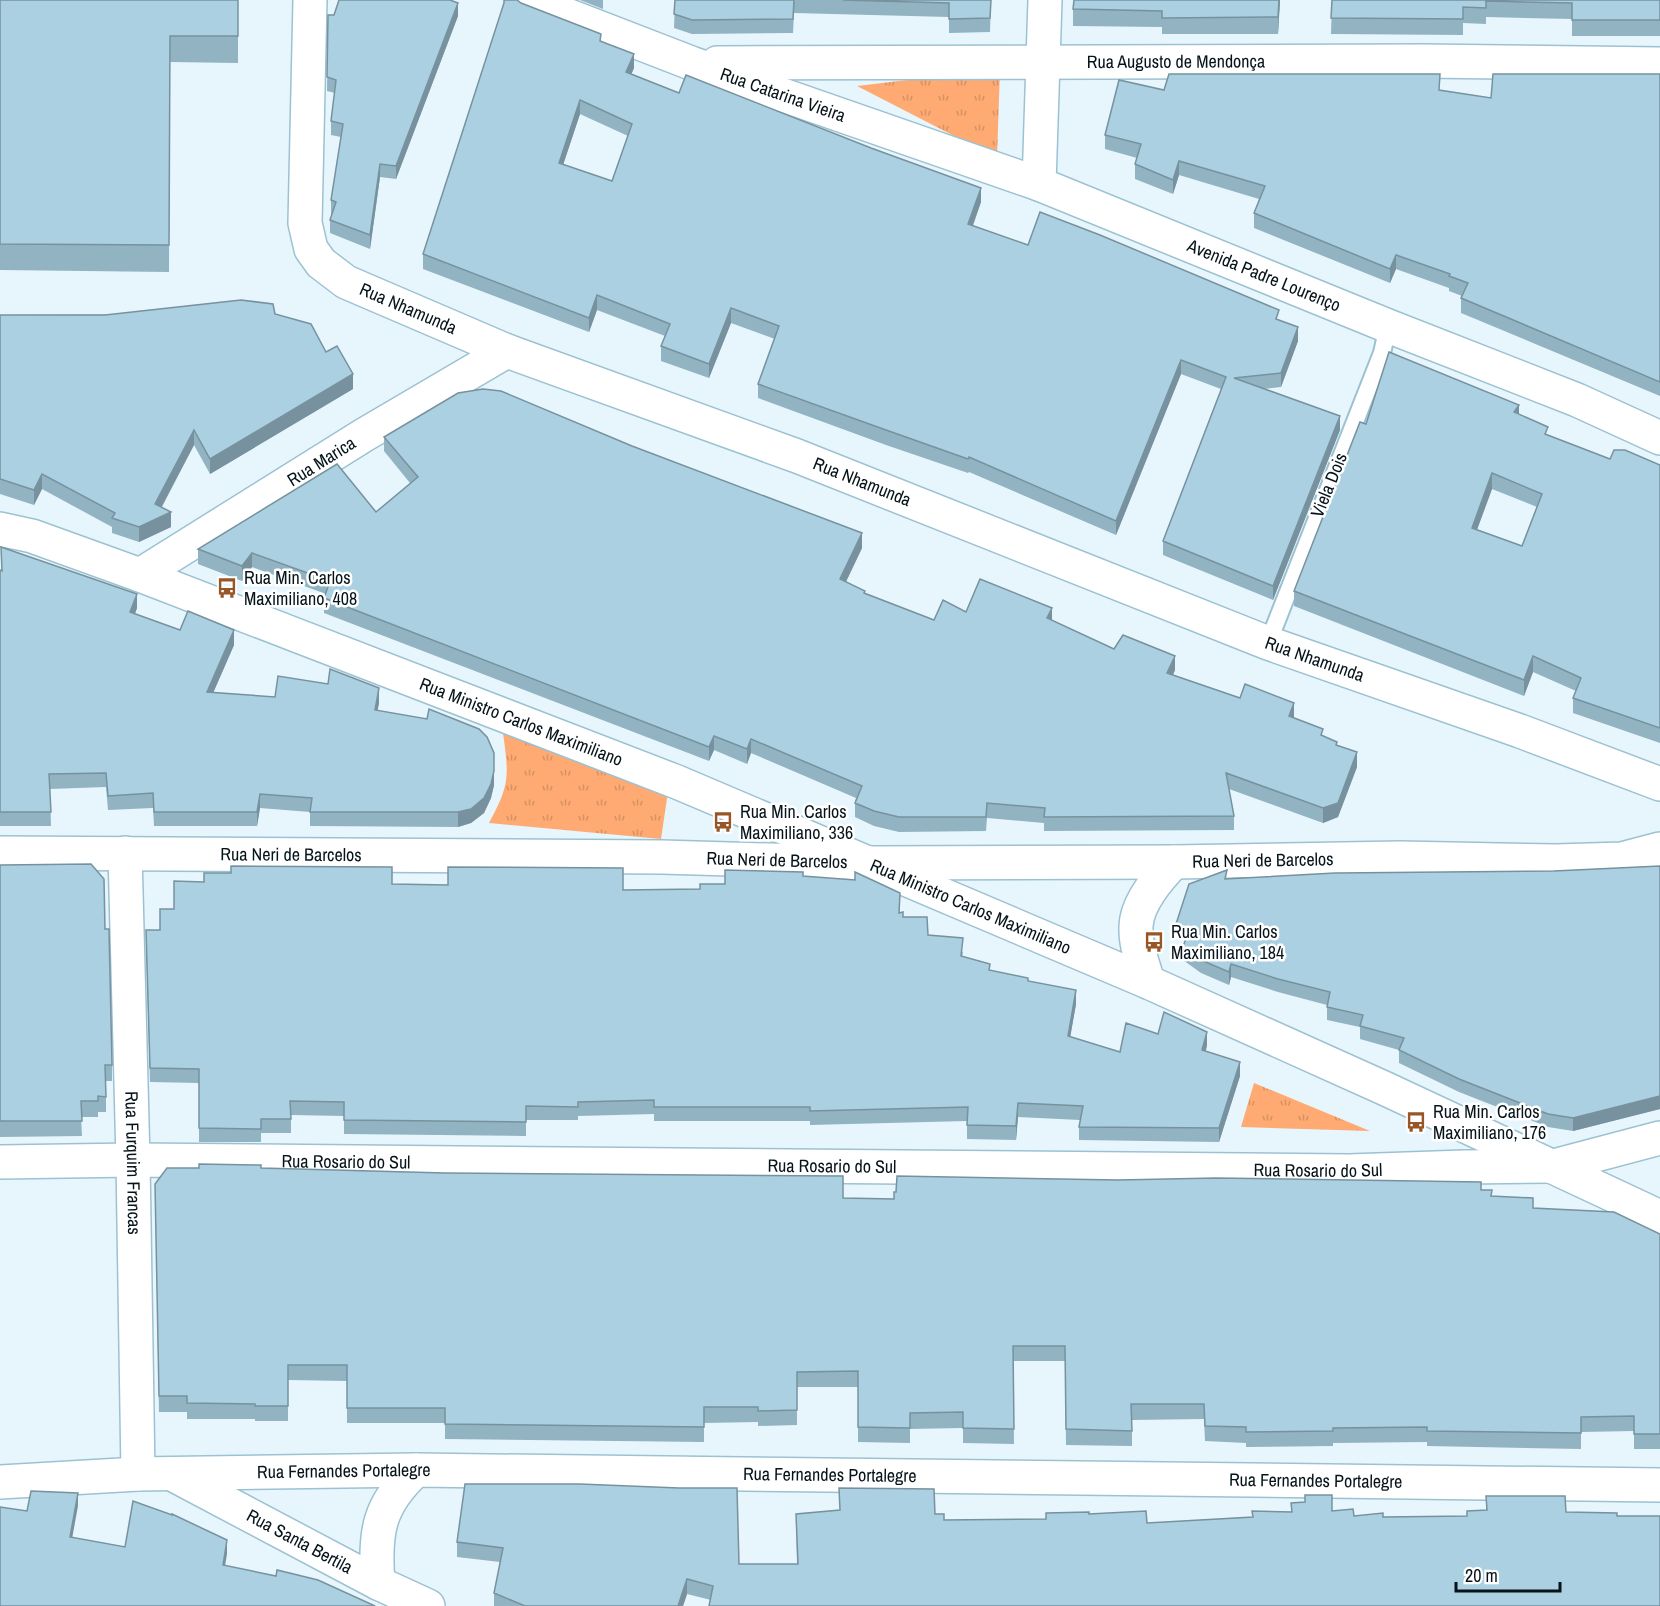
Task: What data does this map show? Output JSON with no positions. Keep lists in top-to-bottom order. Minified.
{"streets":{"street":["Rua Augusto de Mendonça","Rua Catarina Vieira","Avenida Padre Lourenço","Rua Nhamunda","Rua Marica","Rua Ministro Carlos Maximiliano","Rua Neri de Barcelos","Rua Furquim Francas","Rua Rosario do Sul","Rua Fernandes Portalegre","Rua Santa Bertila"],"lane":["Viela Dois"]},"crossings":[["Rua Augusto de Mendonça","Rua Catarina Vieira"],["Rua Catarina Vieira","Avenida Padre Lourenço"],["Avenida Padre Lourenço","Viela Dois"],["Rua Nhamunda","Rua Marica"],["Rua Nhamunda","Viela Dois"],["Rua Marica","Rua Ministro Carlos Maximiliano"],["Rua Ministro Carlos Maximiliano","Rua Neri de Barcelos"],["Rua Ministro Carlos Maximiliano","Rua Rosario do Sul"],["Rua Neri de Barcelos","Rua Furquim Francas"],["Rua Furquim Francas","Rua Rosario do Sul"],["Rua Furquim Francas","Rua Fernandes Portalegre"],["Rua Fernandes Portalegre","Rua Santa Bertila"]],"places":{"bus stop":["Rua Min. Carlos Maximiliano, 408","Rua Min. Carlos Maximiliano, 336","Rua Min. Carlos Maximiliano, 184","Rua Min. Carlos Maximiliano, 176"]},"scale_bar":"20 m"}
